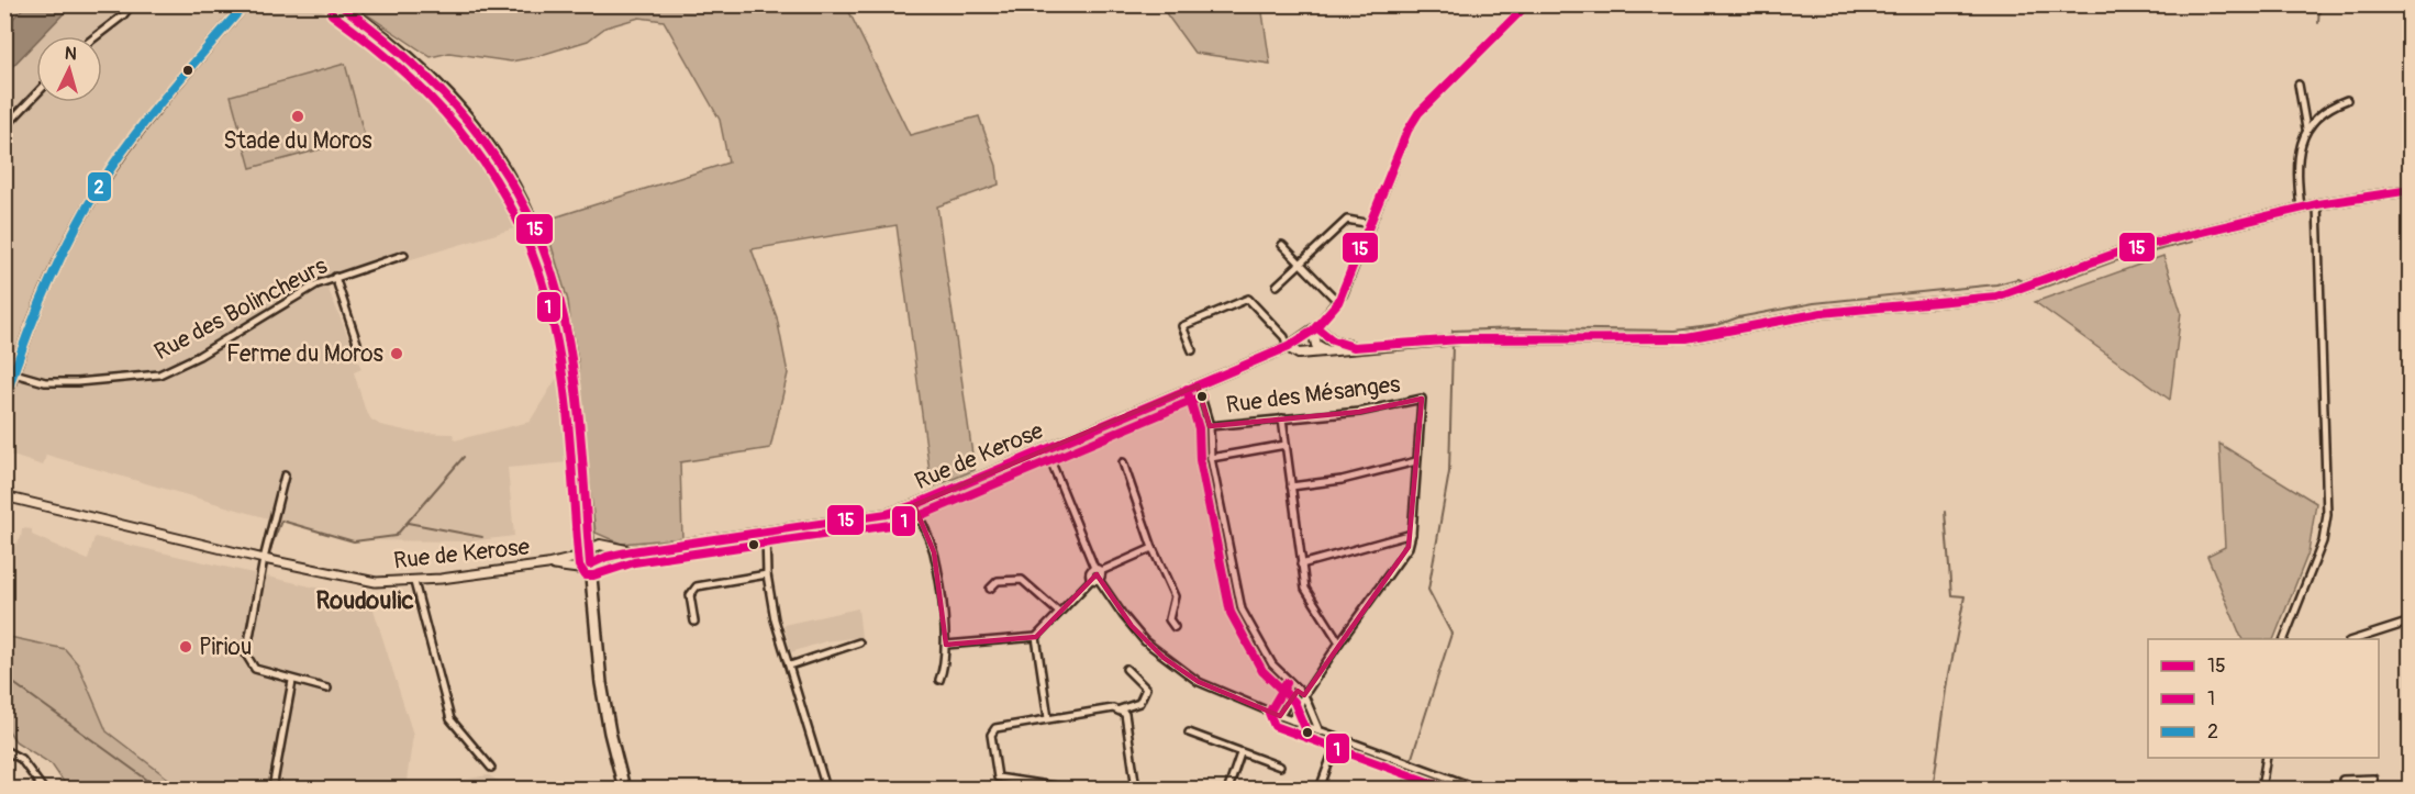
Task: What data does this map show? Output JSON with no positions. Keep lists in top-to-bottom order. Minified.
{"streets":{"main road":["Rue de Kerose"],"street":["Rue des Bolincheurs","Rue des Mésanges"]},"districts":["Roudoulic"],"places":["Stade du Moros","Ferme du Moros","Piriou"],"lines":["transit line 15","transit line 2","transit line 1"],"legend":["15","1","2"],"north":"top"}
